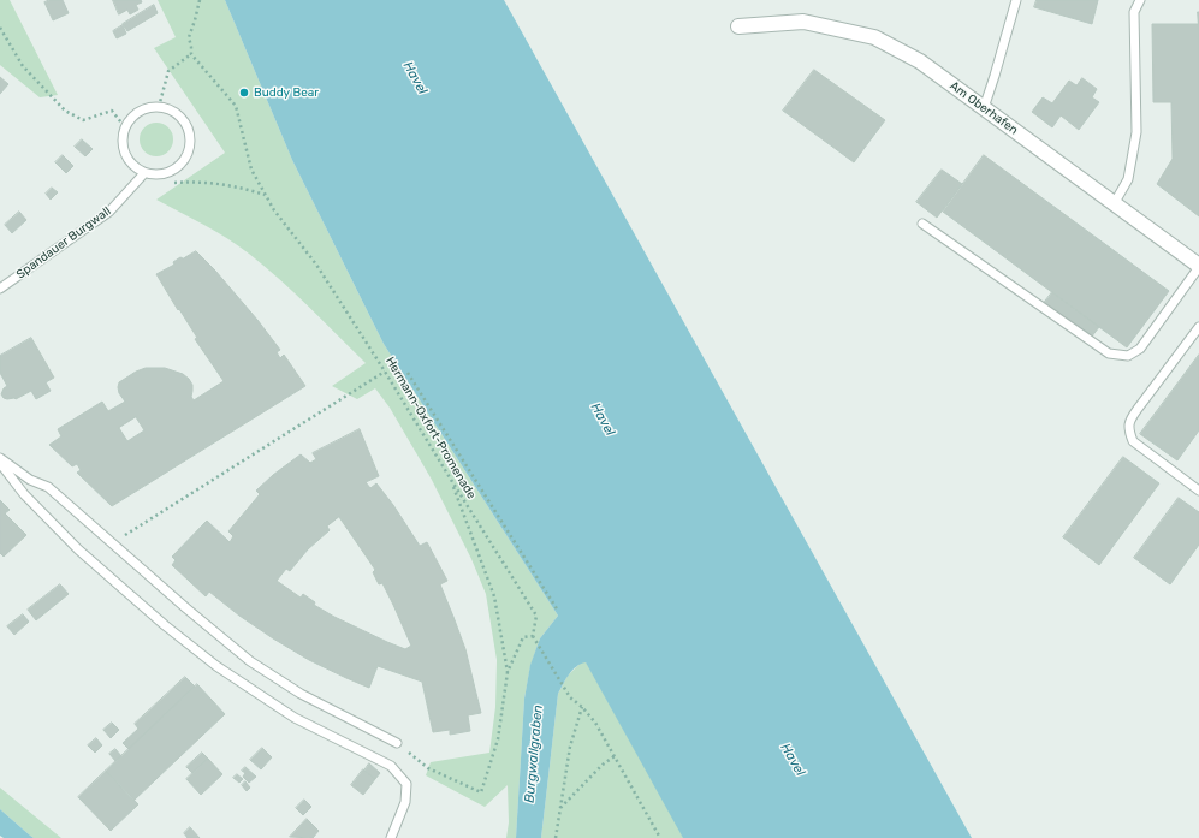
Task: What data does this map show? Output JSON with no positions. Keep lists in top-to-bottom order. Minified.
{"streets":{"street":["Am Oberhafen"],"lane":["Spandauer Burgwall"],"path":["Hermann-Oxfort-Promenade"]},"water":["Havel","Burgwallgraben"],"places":["Buddy Bear"]}
